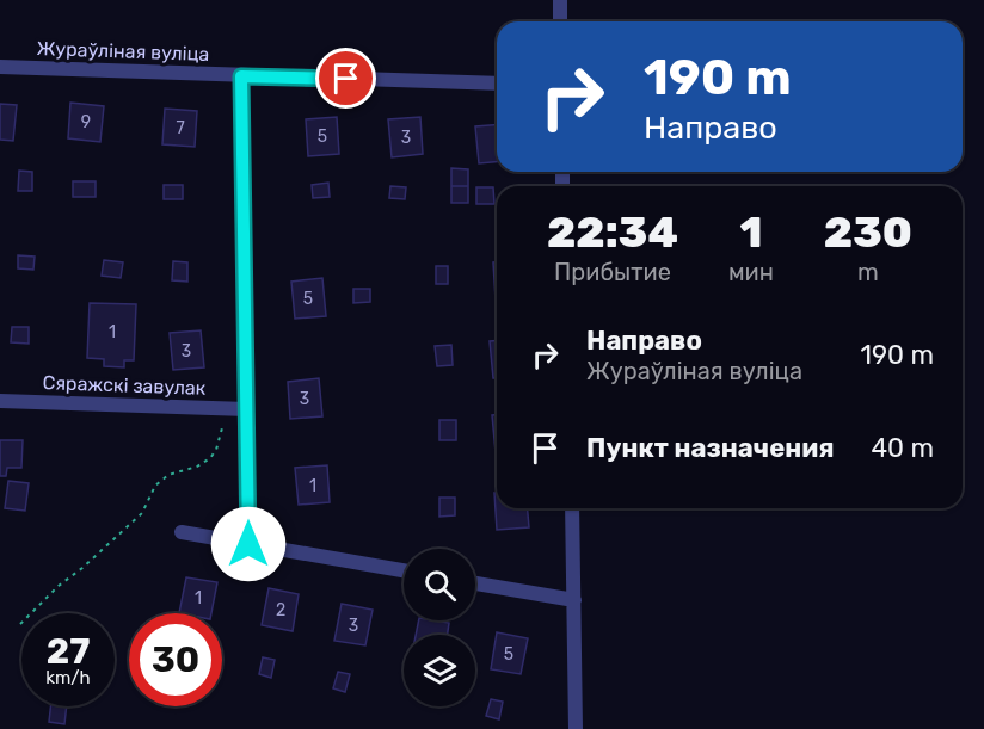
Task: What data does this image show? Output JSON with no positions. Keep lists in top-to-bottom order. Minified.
{"streets":{"street":["Жураўліная вуліца","Сяражскі завулак"]},"house_numbers":["9","7","5","3","5","1","3","3","1","1","2","3","5"],"page":{"turn":["190 m","Направо"],"eta":["22:34","Прибытие","1","мин","230","m"],"list":[{"name":"Направо","note":"Жураўліная вуліца","value":"190 m"},{"name":"Пункт назначения","value":"40 m"}],"speed":"27 km/h","limit":"30"}}
